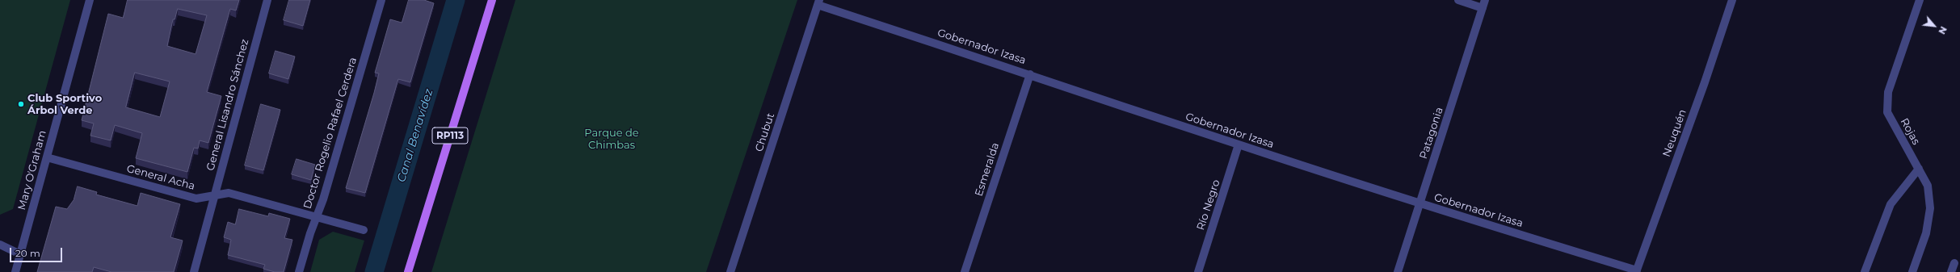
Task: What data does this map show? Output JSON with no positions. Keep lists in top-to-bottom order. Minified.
{"streets":{"main road":["RP113"],"street":["Gobernador Izasa","General Lisandro Sánchez","Rojas","Chubut","Doctor Rogelio Rafael Cerdera","Patagonia","Neuquén","Esmeralda","Mary O'Graham","General Acha","Río Negro"]},"crossings":[["Gobernador Izasa","Chubut"],["Gobernador Izasa","Patagonia"],["Gobernador Izasa","Neuquén"],["Gobernador Izasa","Esmeralda"],["Gobernador Izasa","Río Negro"],["General Lisandro Sánchez","General Acha"],["Doctor Rogelio Rafael Cerdera","General Acha"],["Mary O'Graham","General Acha"]],"water":["Canal Benavídez"],"parks":["Parque de Chimbas"],"places":["Club Sportivo Árbol Verde"],"scale_bar":"20 m","north":"bottom right"}
